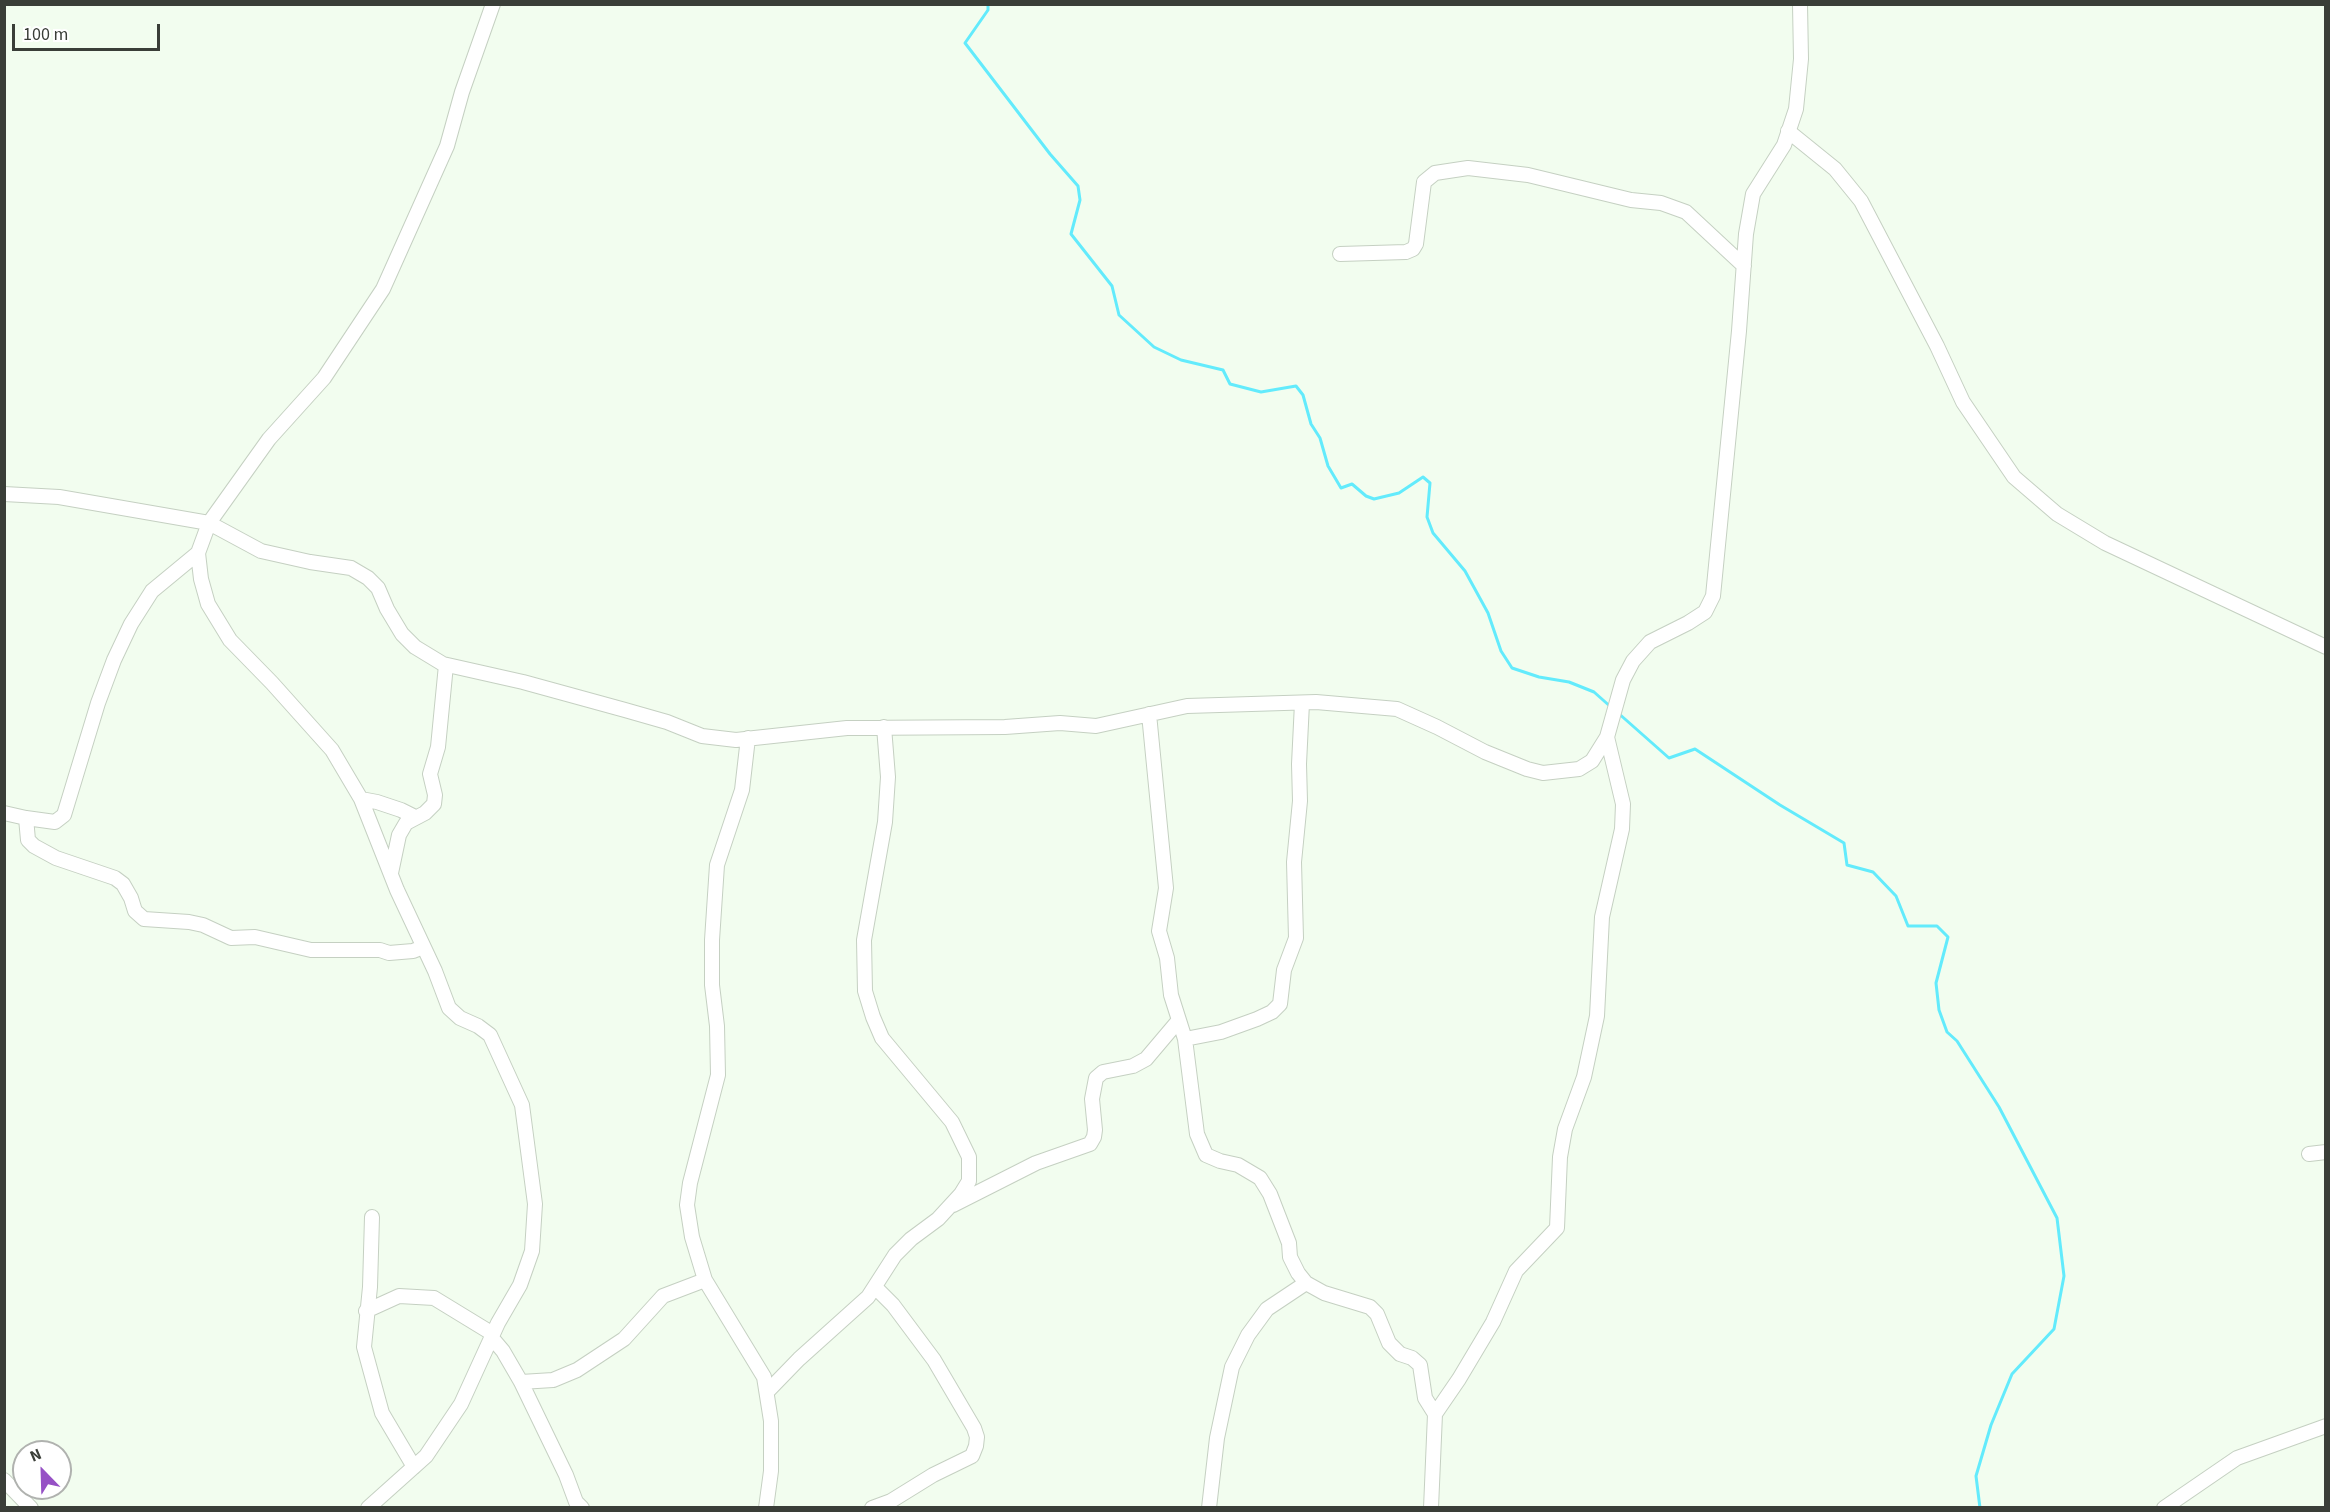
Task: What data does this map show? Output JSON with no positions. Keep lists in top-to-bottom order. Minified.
{"scale_bar":"100 m","north":"top left"}
